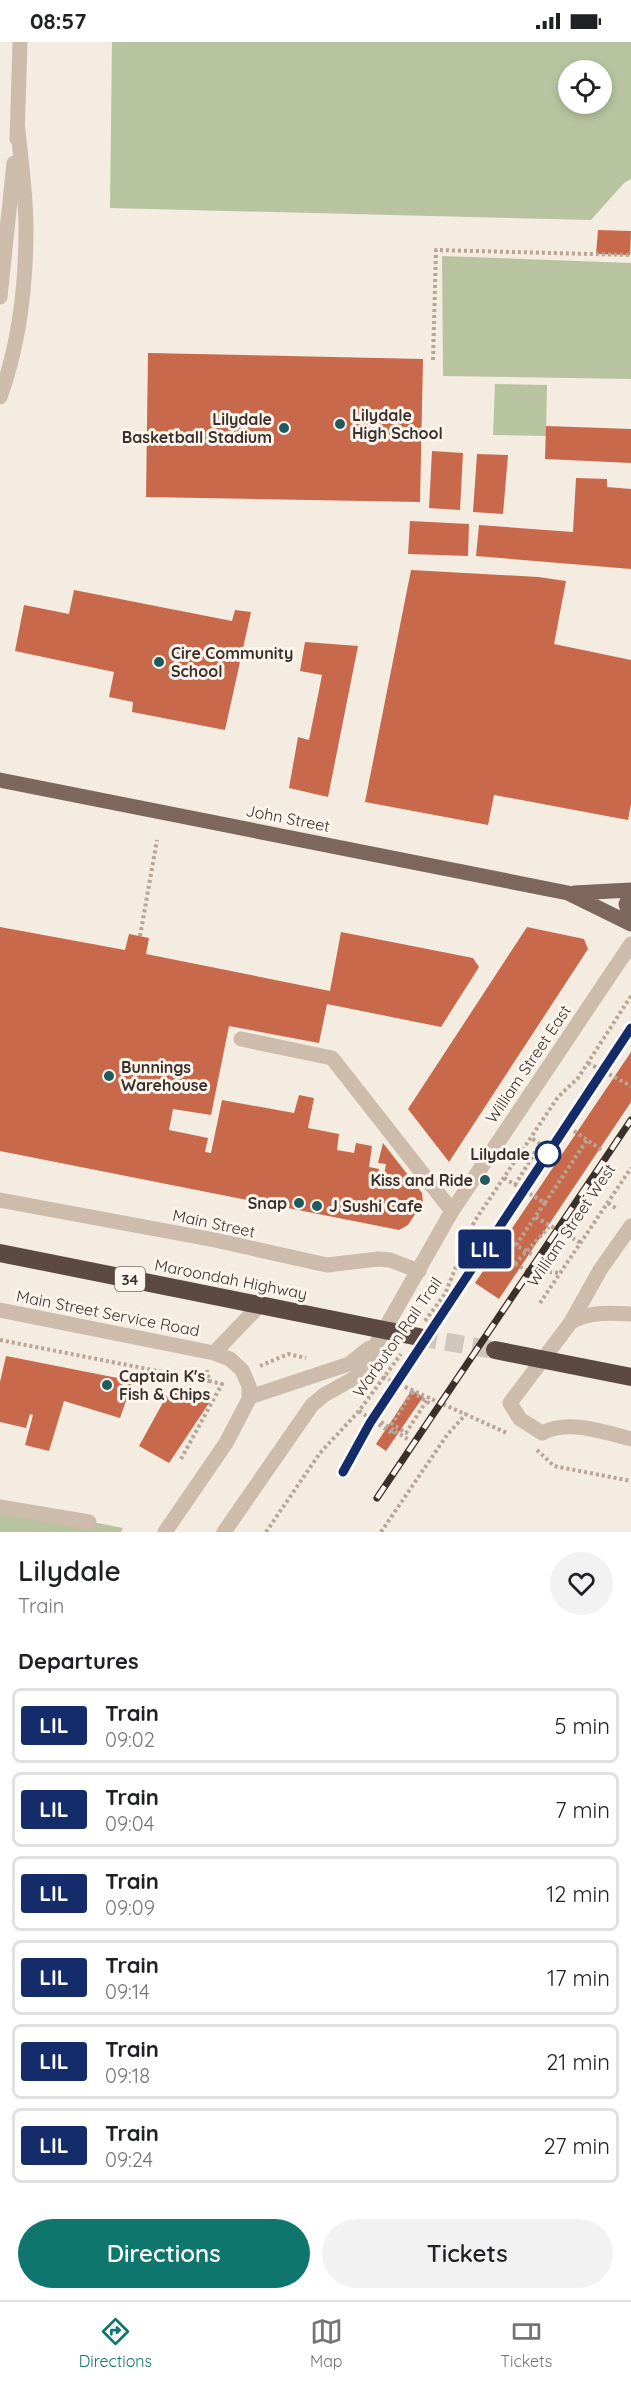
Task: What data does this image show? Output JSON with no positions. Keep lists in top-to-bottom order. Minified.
{"streets":{"highway":["34","Maroondah Highway"],"main road":["John Street"],"street":["William Street East","Main Street","Main Street Service Road"],"path":["William Street West","Warbuton Rail Trail"]},"crossings":[["William Street East","Main Street"],["William Street East","Maroondah Highway"],["Maroondah Highway","Main Street Service Road"],["Maroondah Highway","Warbuton Rail Trail"]],"places":["Lilydale High School","Lilydale Basketball Stadium","Cire Community School","Bunnings Warehouse","Lilydale","Kiss and Ride","Snap","J Sushi Cafe","Captain K's Fish & Chips"],"page":{"status":"08:57","on_map":"LIL","heading":[["Lilydale","Train"],"Departures"],"list":[{"mark":"LIL","name":"Train","note":"09:02","value":"5 min"},{"mark":"LIL","name":"Train","note":"09:04","value":"7 min"},{"mark":"LIL","name":"Train","note":"09:09","value":"12 min"},{"mark":"LIL","name":"Train","note":"09:14","value":"17 min"},{"mark":"LIL","name":"Train","note":"09:18","value":"21 min"},{"mark":"LIL","name":"Train","note":"09:24","value":"27 min"}],"buttons":["Directions","Tickets"],"tabs":["Directions","Map","Tickets"]}}
